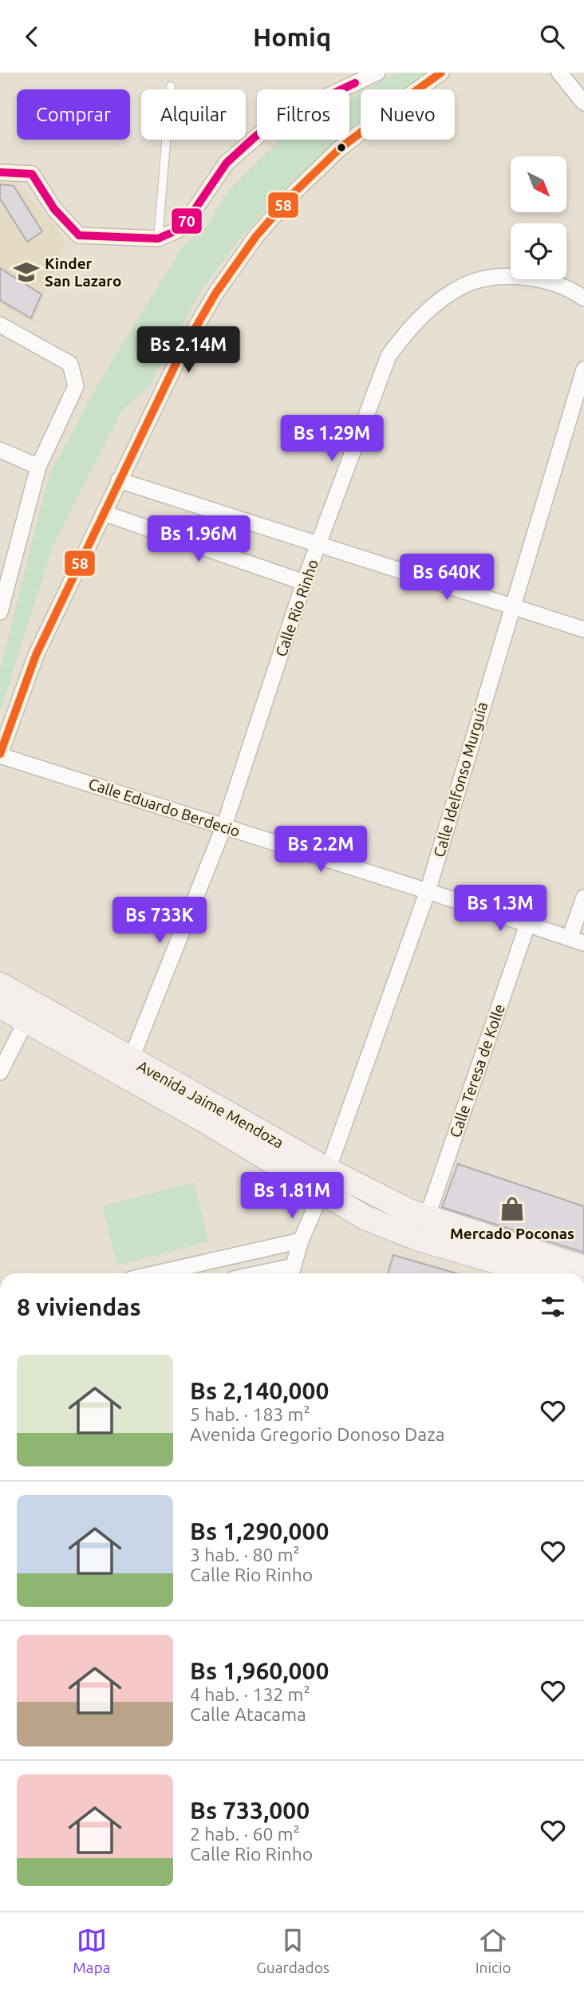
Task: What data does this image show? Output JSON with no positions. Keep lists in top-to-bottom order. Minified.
{"streets":{"main road":["Avenida Jaime Mendoza"],"street":["Calle Rio Rinho","Calle Idelfonso Murguía","Calle Eduardo Berdecio","Calle Teresa de Kolle"]},"crossings":[["Calle Rio Rinho","Calle Eduardo Berdecio"],["Calle Rio Rinho","Avenida Jaime Mendoza"],["Calle Idelfonso Murguía","Calle Eduardo Berdecio"],["Calle Idelfonso Murguía","Avenida Jaime Mendoza"],["Calle Eduardo Berdecio","Calle Teresa de Kolle"],["Calle Teresa de Kolle","Avenida Jaime Mendoza"]],"places":{"school or university":["Kinder San Lazaro"],"shop":["Mercado Poconas"]},"lines":["transit line 58","transit line 70"],"north":"bottom right","page":{"header":"Homiq","chip":["Comprar","Alquilar","Filtros","Nuevo"],"price":["Bs 2.14M","Bs 1.29M","Bs 1.96M","Bs 640K","Bs 2.2M","Bs 1.3M","Bs 733K","Bs 1.81M"],"heading":"8 viviendas","list":[{"name":"Bs 2,140,000","note":"5 hab. · 183 m² · Avenida Gregorio Donoso Daza"},{"name":"Bs 1,290,000","note":"3 hab. · 80 m² · Calle Rio Rinho"},{"name":"Bs 1,960,000","note":"4 hab. · 132 m² · Calle Atacama"},{"name":"Bs 733,000","note":"2 hab. · 60 m² · Calle Rio Rinho"}],"tabs":["Mapa","Guardados","Inicio"]}}
